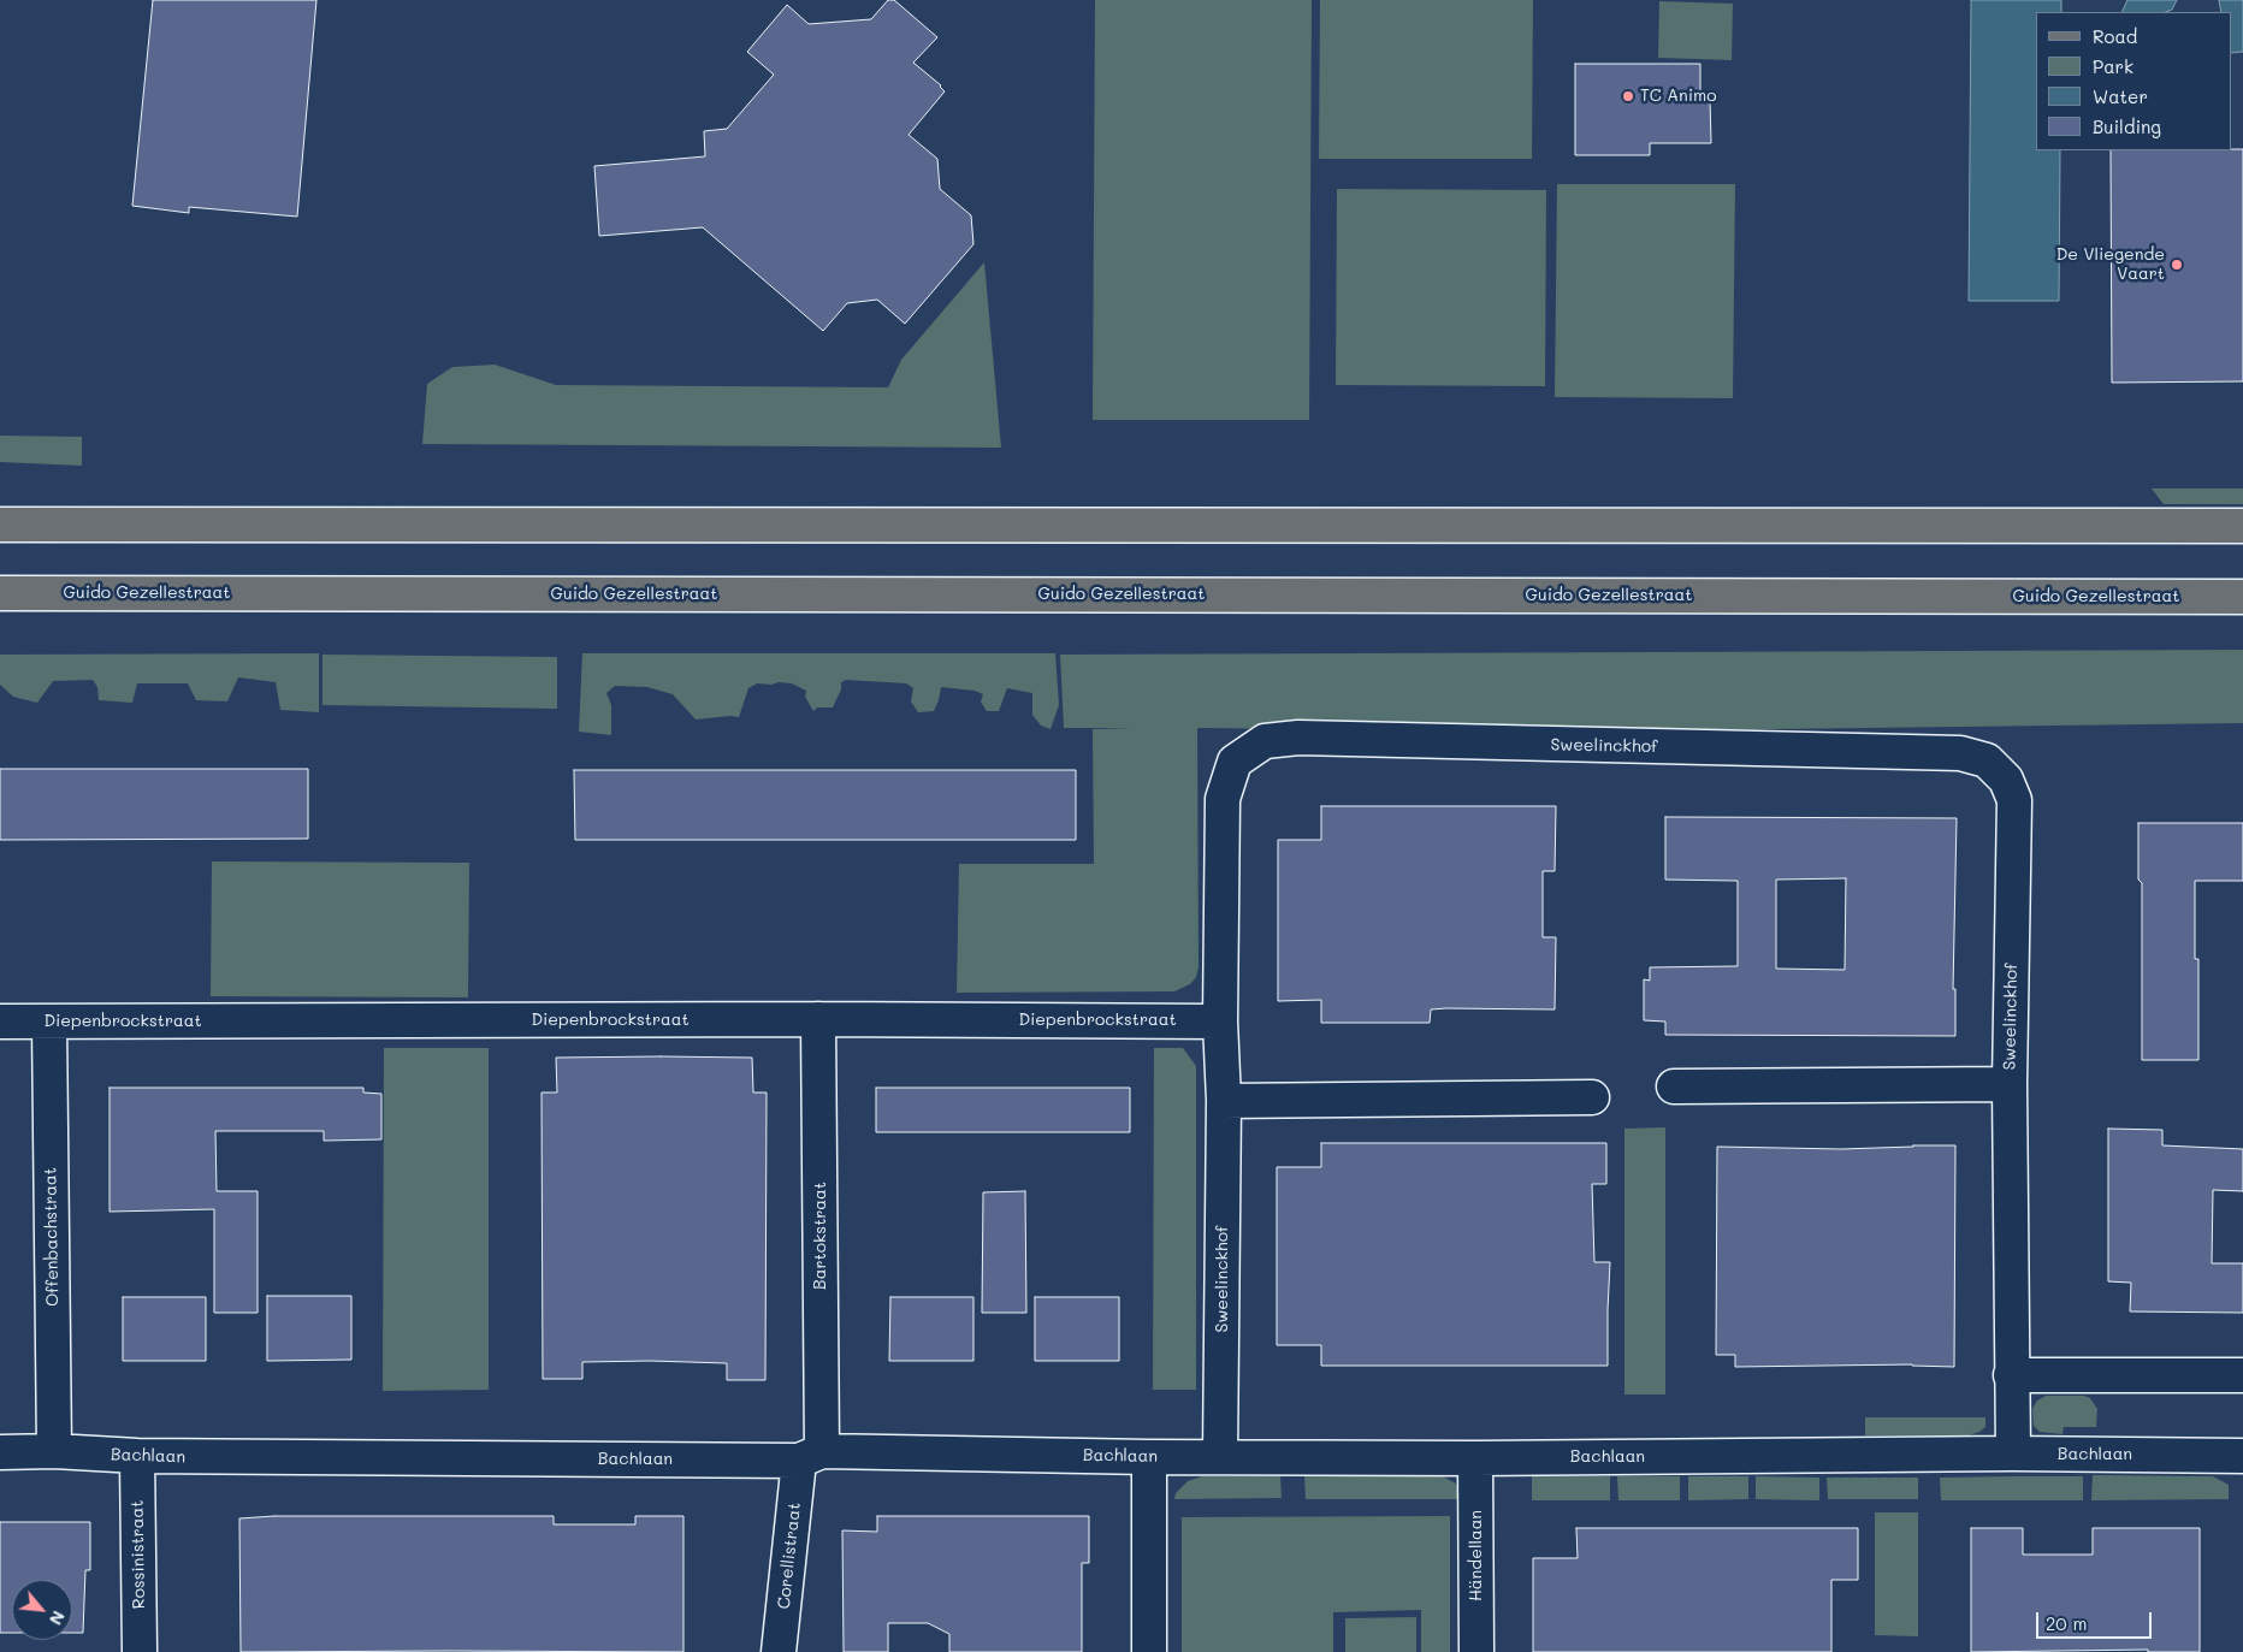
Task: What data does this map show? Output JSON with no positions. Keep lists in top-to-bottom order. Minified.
{"streets":{"main road":["Guido Gezellestraat"],"street":["Sweelinckhof","Diepenbrockstraat","Bartokstraat","Offenbachstraat","Bachlaan","Rossinistraat","Corellistraat","Händellaan"]},"crossings":[["Sweelinckhof","Diepenbrockstraat"],["Sweelinckhof","Bachlaan"],["Diepenbrockstraat","Bartokstraat"],["Diepenbrockstraat","Offenbachstraat"],["Bartokstraat","Bachlaan"],["Bartokstraat","Corellistraat"],["Offenbachstraat","Bachlaan"],["Bachlaan","Rossinistraat"],["Bachlaan","Corellistraat"],["Bachlaan","Händellaan"]],"places":["TC Animo","De Vliegende Vaart"],"legend":["Road","Park","Water","Building"],"scale_bar":"20 m","north":"bottom right"}
